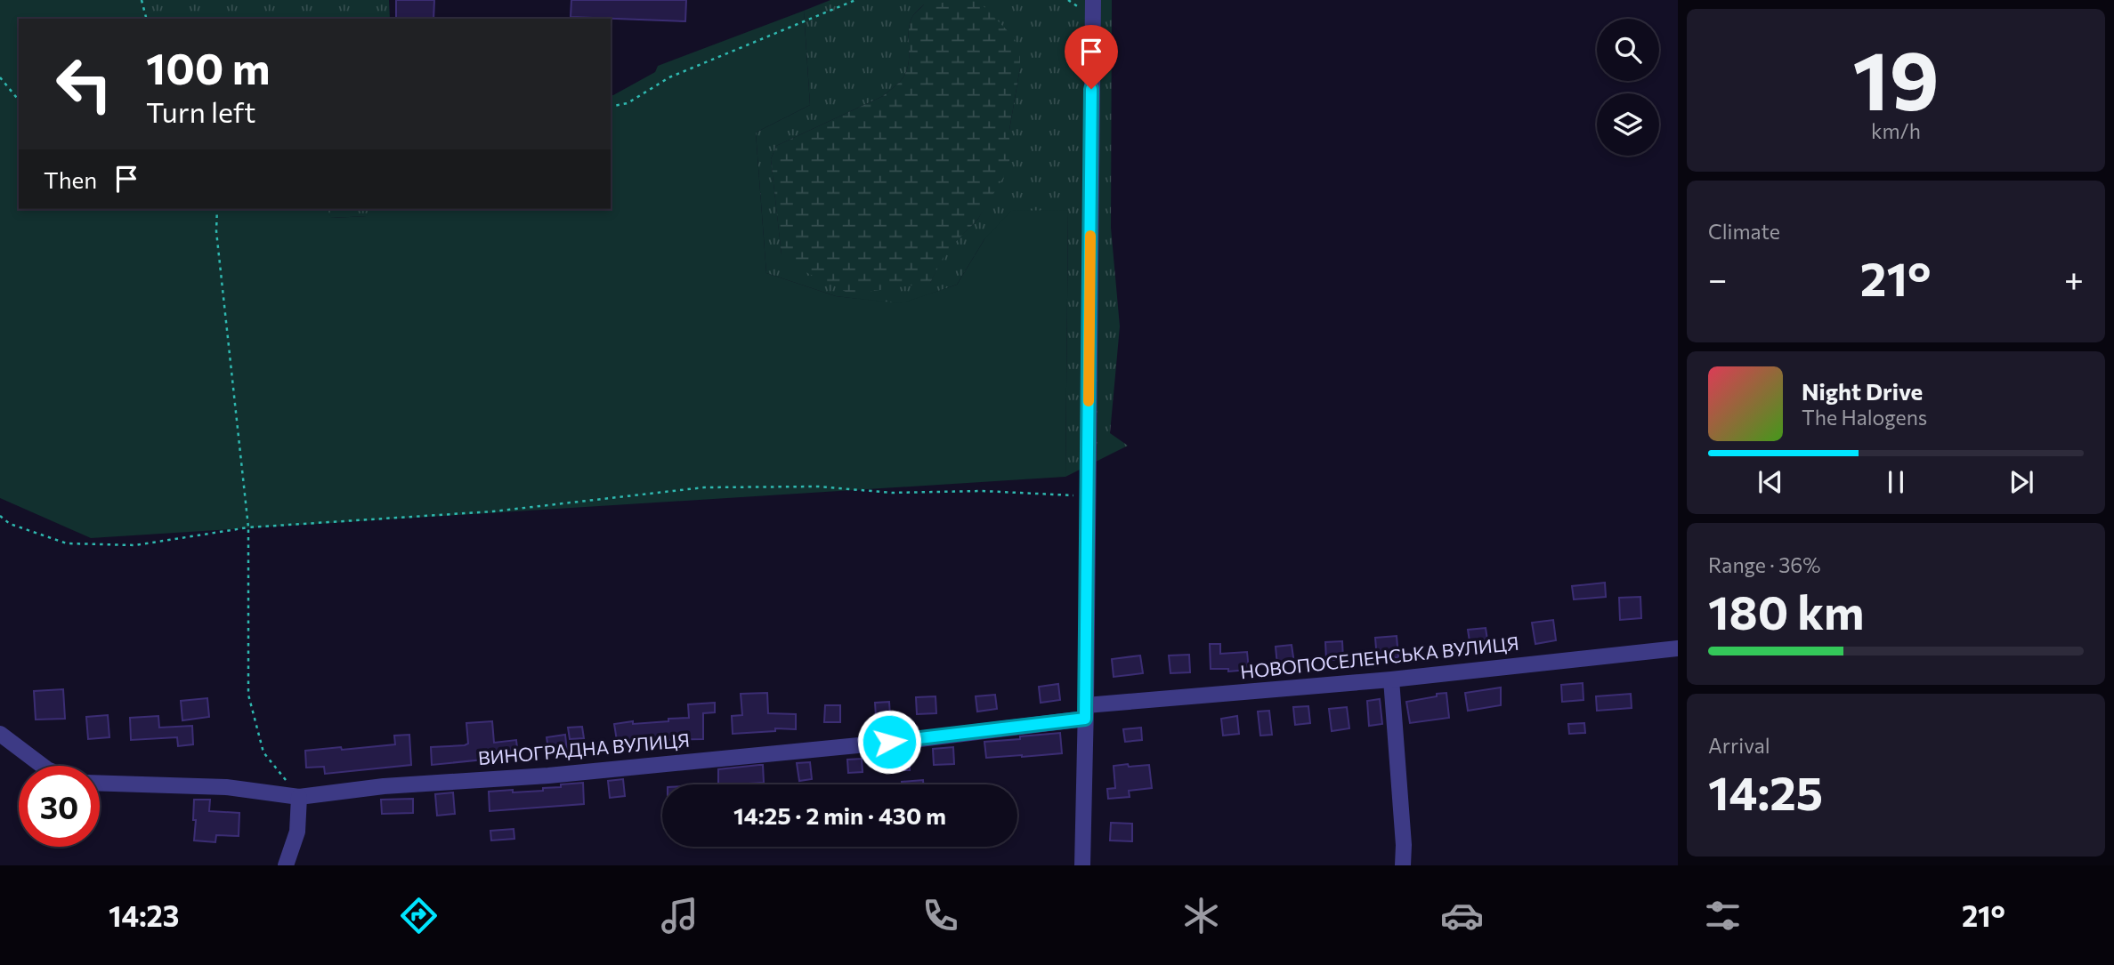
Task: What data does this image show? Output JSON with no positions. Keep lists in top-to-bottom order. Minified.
{"streets":{"street":["НОВОПОСЕЛЕНСЬКА ВУЛИЦЯ","ВИНОГРАДНА ВУЛИЦЯ"]},"crossings":[["НОВОПОСЕЛЕНСЬКА ВУЛИЦЯ","ВИНОГРАДНА ВУЛИЦЯ"]],"page":{"tile":[["19","km/h"],"Climate",["Range · 36%","180 km"],["Arrival","14:25"]],"turn":["100 m","Turn left"],"then":"Then","heat":["−","21°","+"],"song":["Night Drive","The Halogens"],"limit":"30","trip":"14:25 · 2 min · 430 m","tabs":["14:23","21°"]}}
